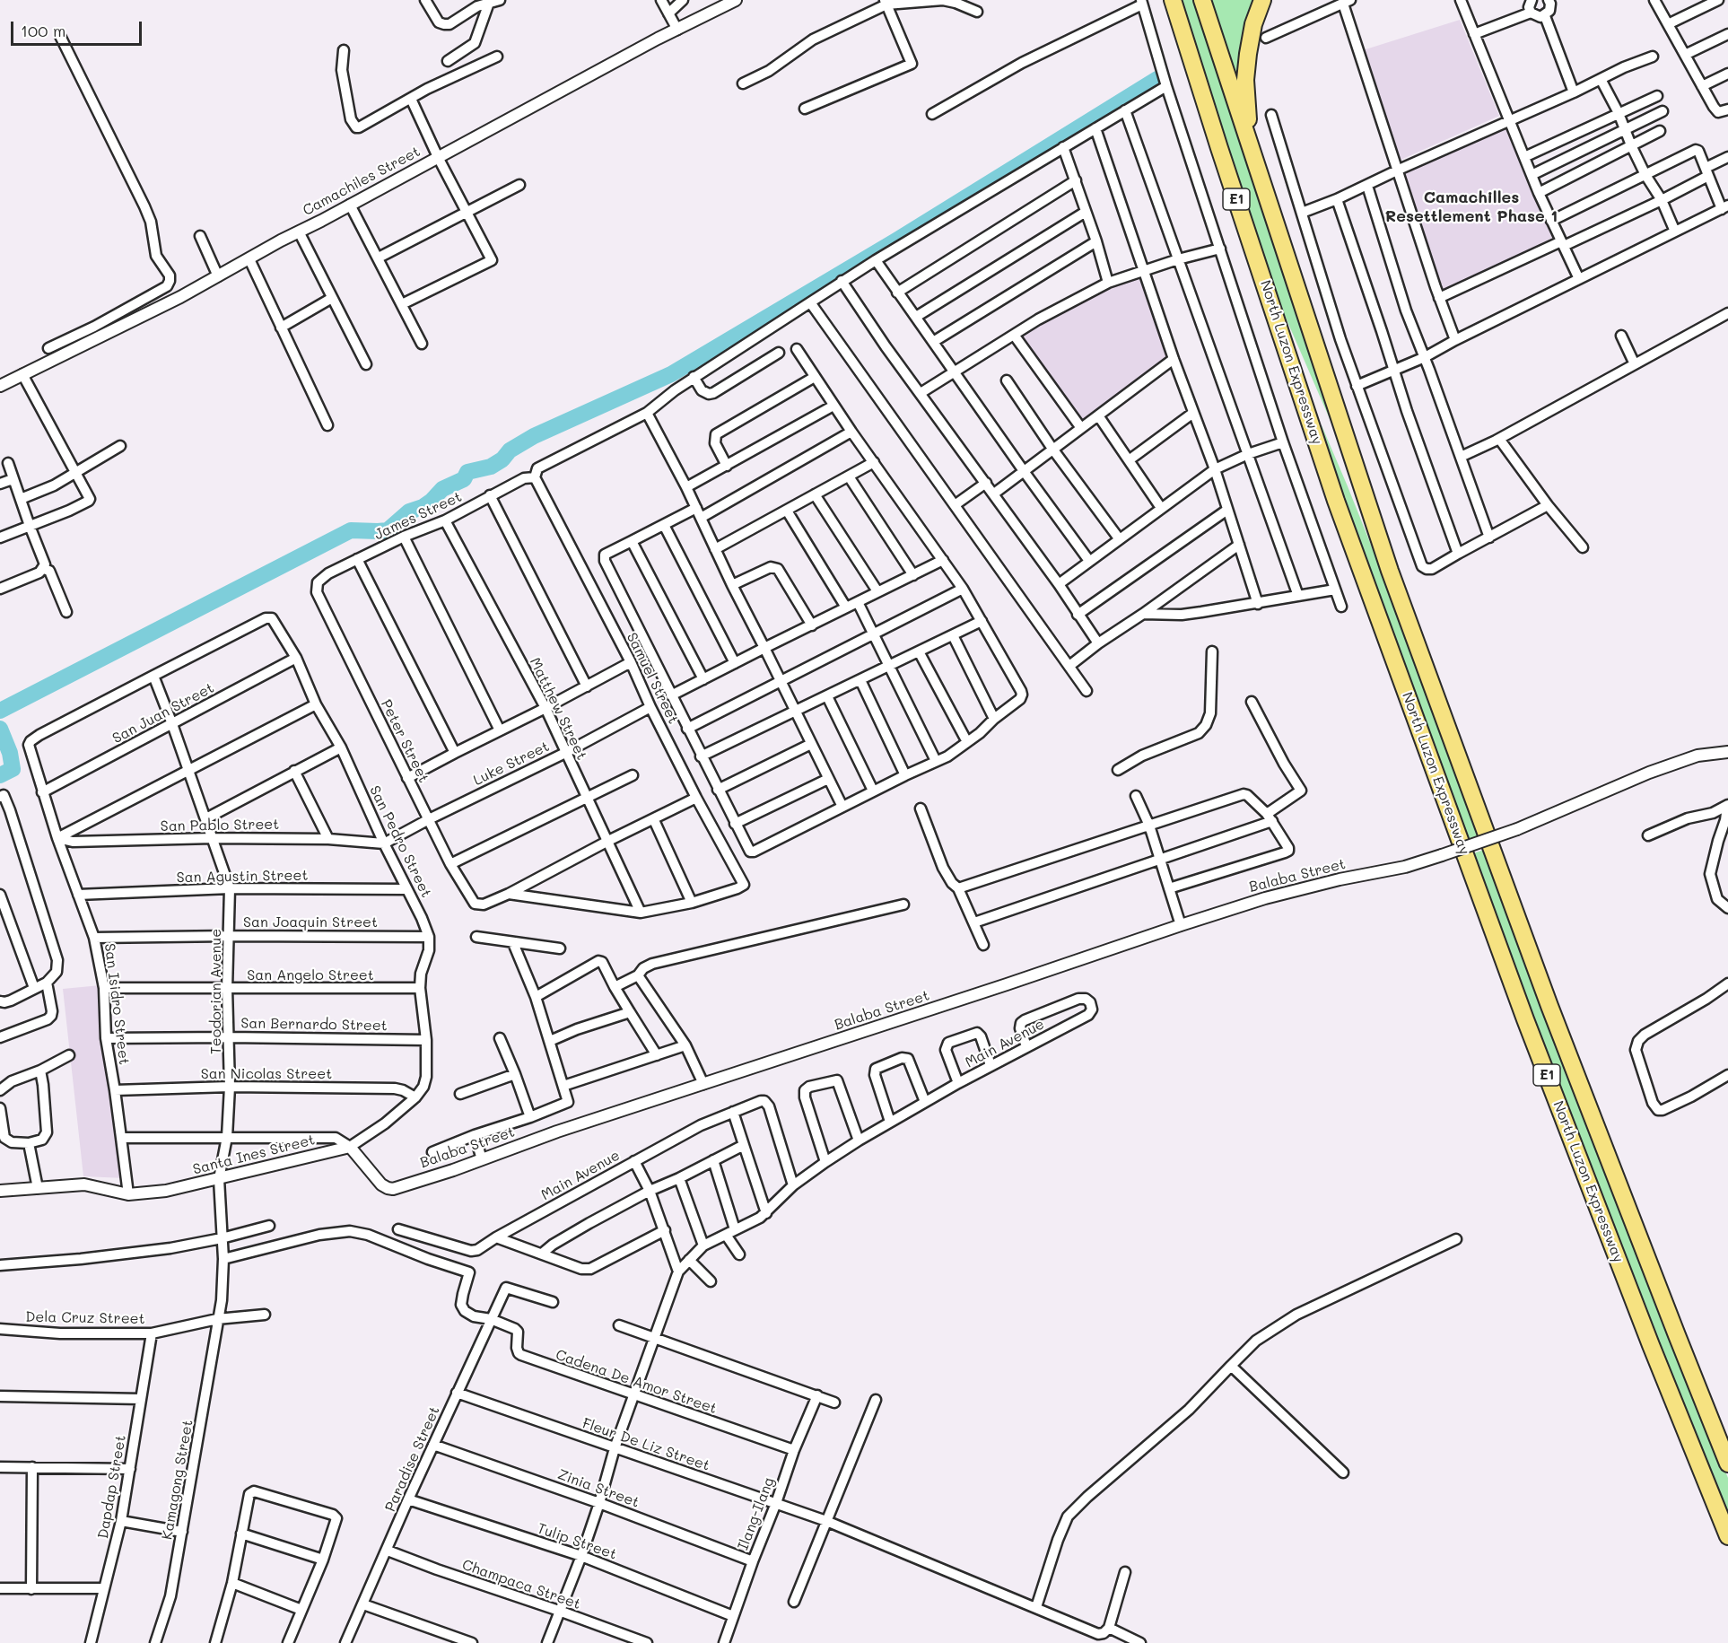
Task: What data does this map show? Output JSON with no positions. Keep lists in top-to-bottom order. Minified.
{"streets":{"highway":["E1","North Luzon Expressway"],"street":["Camachiles Street","James Street","Samuel Street","Matthew Street","San Juan Street","Peter Street","Luke Street","San Pablo Street","San Pedro Street","Balaba Street","San Agustin Street","San Joaquin Street","San Angelo Street","Teodorian Avenue","San Isidro Street","San Bernardo Street","Main Avenue","San Nicolas Street","Santa Ines Street","Dela Cruz Street","Cadena De Amor Street","Fleur De Liz Street","Paradise Street","Kamagong Street","Dapdap Street","Zinia Street","Ilang-Ilang","Tulip Street","Champaca Street"]},"crossings":[["E1","North Luzon Expressway"],["James Street","Samuel Street"],["James Street","Matthew Street"],["James Street","Peter Street"],["Samuel Street","Luke Street"],["Matthew Street","Luke Street"],["San Juan Street","San Pedro Street"],["San Juan Street","Teodorian Avenue"],["San Juan Street","San Isidro Street"],["Peter Street","Luke Street"],["Luke Street","San Pablo Street"],["Luke Street","San Pedro Street"],["San Pablo Street","San Pedro Street"],["San Pablo Street","Teodorian Avenue"],["San Pablo Street","San Isidro Street"],["San Pedro Street","San Agustin Street"],["San Pedro Street","San Joaquin Street"],["San Pedro Street","Teodorian Avenue"],["San Pedro Street","San Isidro Street"],["Balaba Street","Santa Ines Street"],["San Agustin Street","Teodorian Avenue"],["San Agustin Street","San Isidro Street"],["San Joaquin Street","Teodorian Avenue"],["San Joaquin Street","San Isidro Street"],["San Angelo Street","Teodorian Avenue"],["San Angelo Street","San Isidro Street"],["Teodorian Avenue","San Isidro Street"],["Teodorian Avenue","San Bernardo Street"],["Teodorian Avenue","San Nicolas Street"],["Teodorian Avenue","Santa Ines Street"],["Teodorian Avenue","Dela Cruz Street"],["Teodorian Avenue","Kamagong Street"],["San Isidro Street","San Bernardo Street"],["San Isidro Street","San Nicolas Street"],["San Isidro Street","Santa Ines Street"],["Main Avenue","Cadena De Amor Street"],["Main Avenue","Fleur De Liz Street"],["Main Avenue","Zinia Street"],["Main Avenue","Tulip Street"],["Main Avenue","Champaca Street"],["San Nicolas Street","Santa Ines Street"],["Dela Cruz Street","Kamagong Street"],["Dela Cruz Street","Dapdap Street"],["Cadena De Amor Street","Paradise Street"],["Cadena De Amor Street","Ilang-Ilang"],["Fleur De Liz Street","Paradise Street"],["Fleur De Liz Street","Ilang-Ilang"],["Paradise Street","Zinia Street"],["Paradise Street","Tulip Street"],["Paradise Street","Champaca Street"],["Zinia Street","Ilang-Ilang"],["Ilang-Ilang","Tulip Street"]],"districts":["Camachilles Resettlement Phase 1"],"scale_bar":"100 m"}
